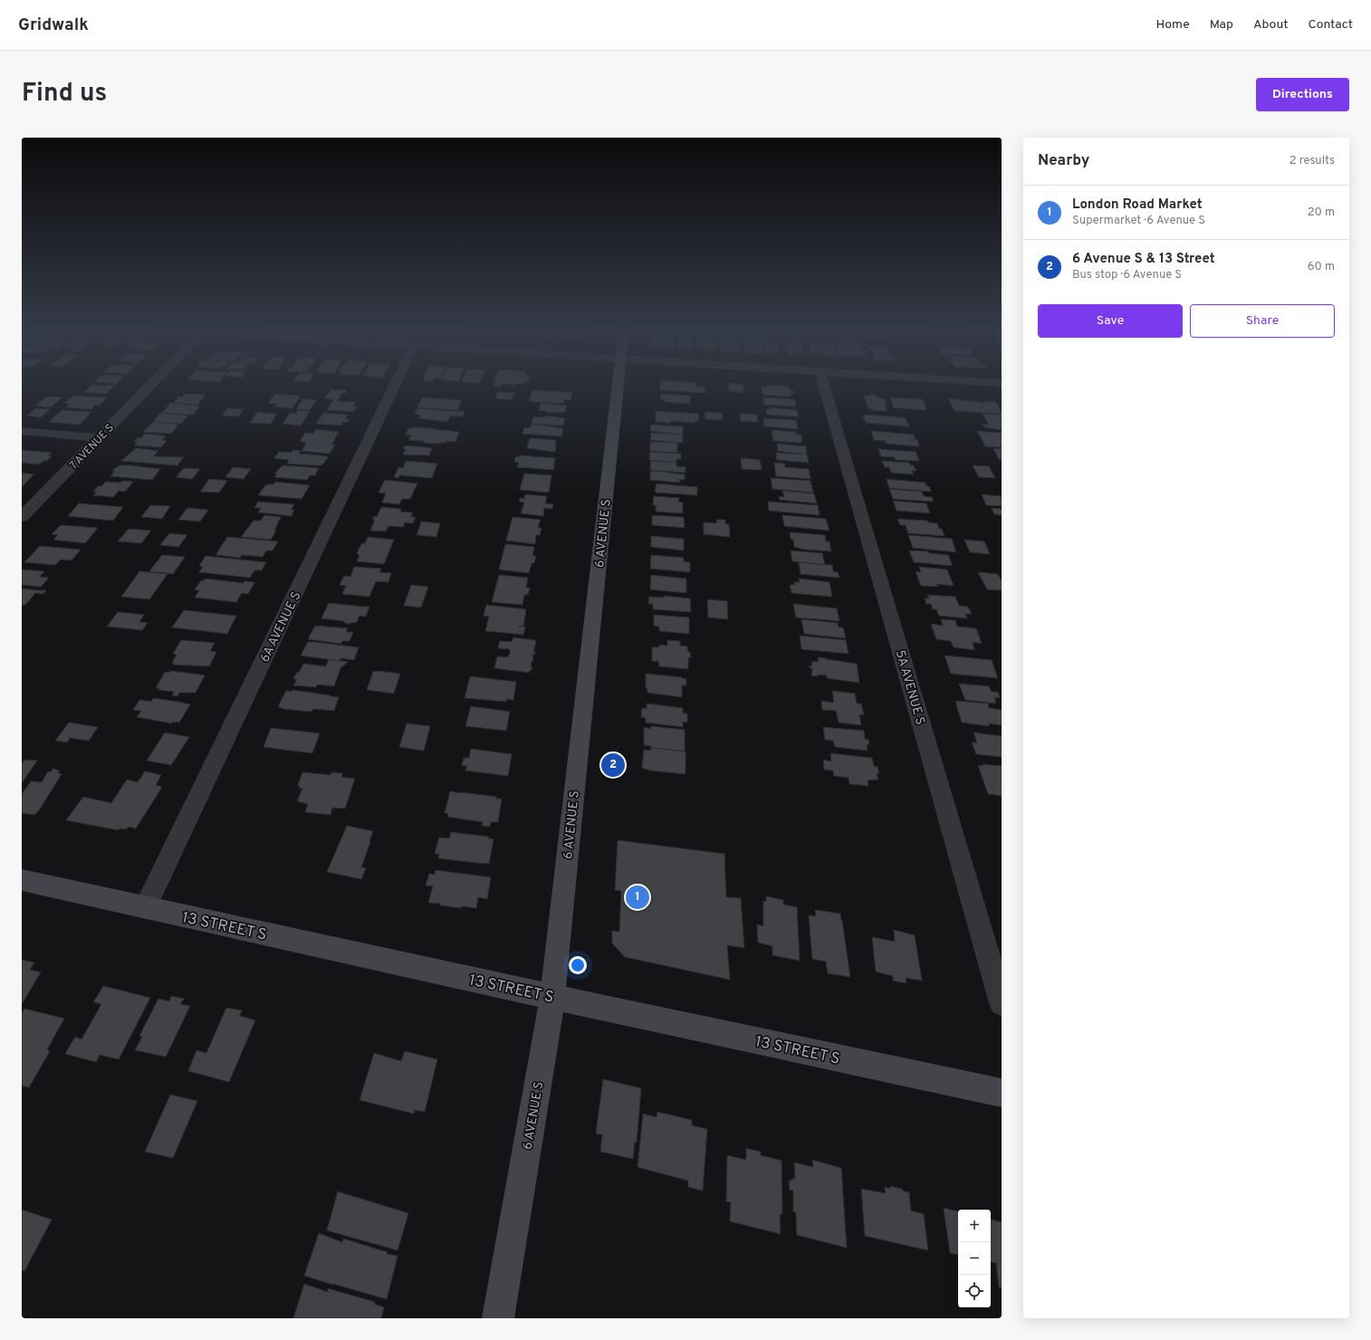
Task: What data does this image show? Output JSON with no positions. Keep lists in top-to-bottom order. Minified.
{"streets":{"main road":["6 AVENUE S","13 STREET S"],"street":["7 AVENUE S","6A AVENUE S","5A AVENUE S"]},"crossings":[["6 AVENUE S","13 STREET S"],["6A AVENUE S","13 STREET S"]],"page":{"header":"Gridwalk","nav":["Home","Map","About","Contact"],"title":"Find us","buttons":["Directions",["Save","Share"]],"heading":["Nearby","2 results"],"list":[{"mark":"1","name":"London Road Market","note":"Supermarket · 6 Avenue S","value":"20 m"},{"mark":"2","name":"6 Avenue S & 13 Street","note":"Bus stop · 6 Avenue S","value":"60 m"}],"pins":["2","1"],"map_buttons":["+","−"]}}
